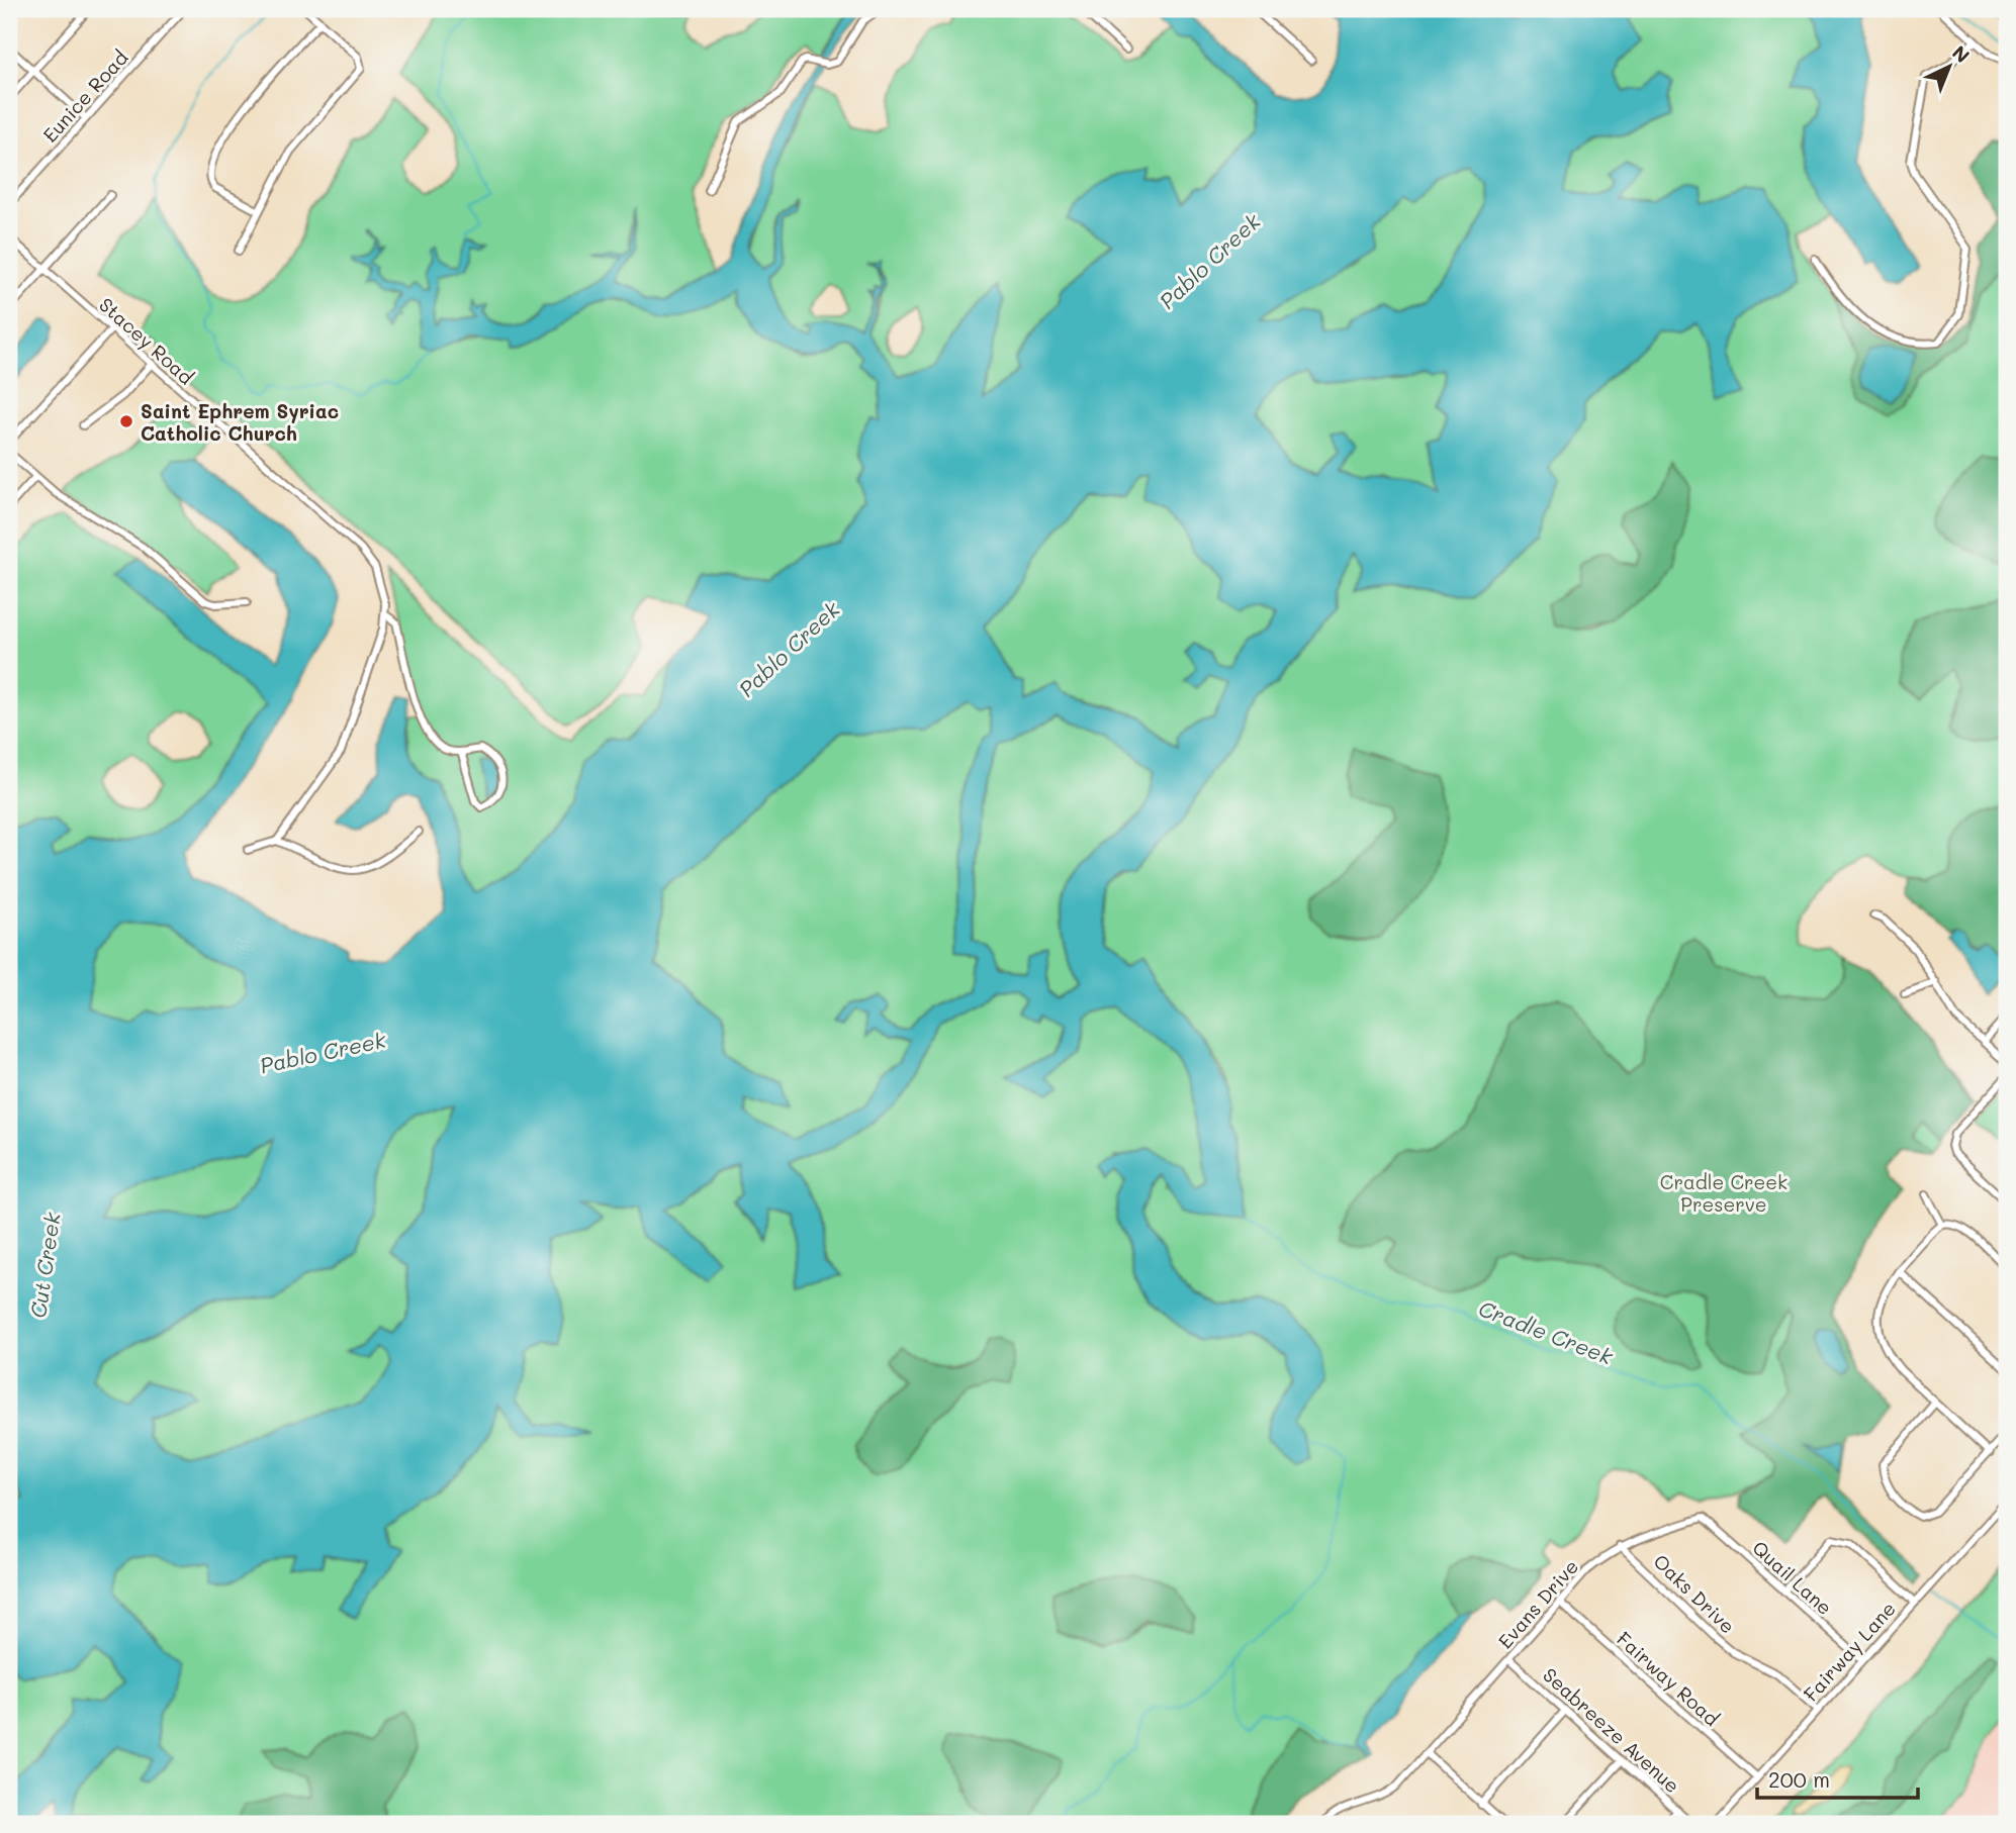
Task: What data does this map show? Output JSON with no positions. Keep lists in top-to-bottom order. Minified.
{"streets":{"street":["Eunice Road","Stacey Road","Quail Lane","Oaks Drive","Evans Drive","Fairway Lane","Fairway Road","Seabreeze Avenue"]},"crossings":[["Quail Lane","Evans Drive"],["Quail Lane","Fairway Lane"],["Oaks Drive","Evans Drive"],["Oaks Drive","Fairway Lane"],["Evans Drive","Fairway Road"],["Evans Drive","Seabreeze Avenue"],["Fairway Lane","Fairway Road"]],"water":["Pablo Creek","Cut Creek","Cradle Creek"],"parks":["Cradle Creek Preserve"],"places":["Saint Ephrem Syriac Catholic Church"],"scale_bar":"200 m","north":"top right"}
